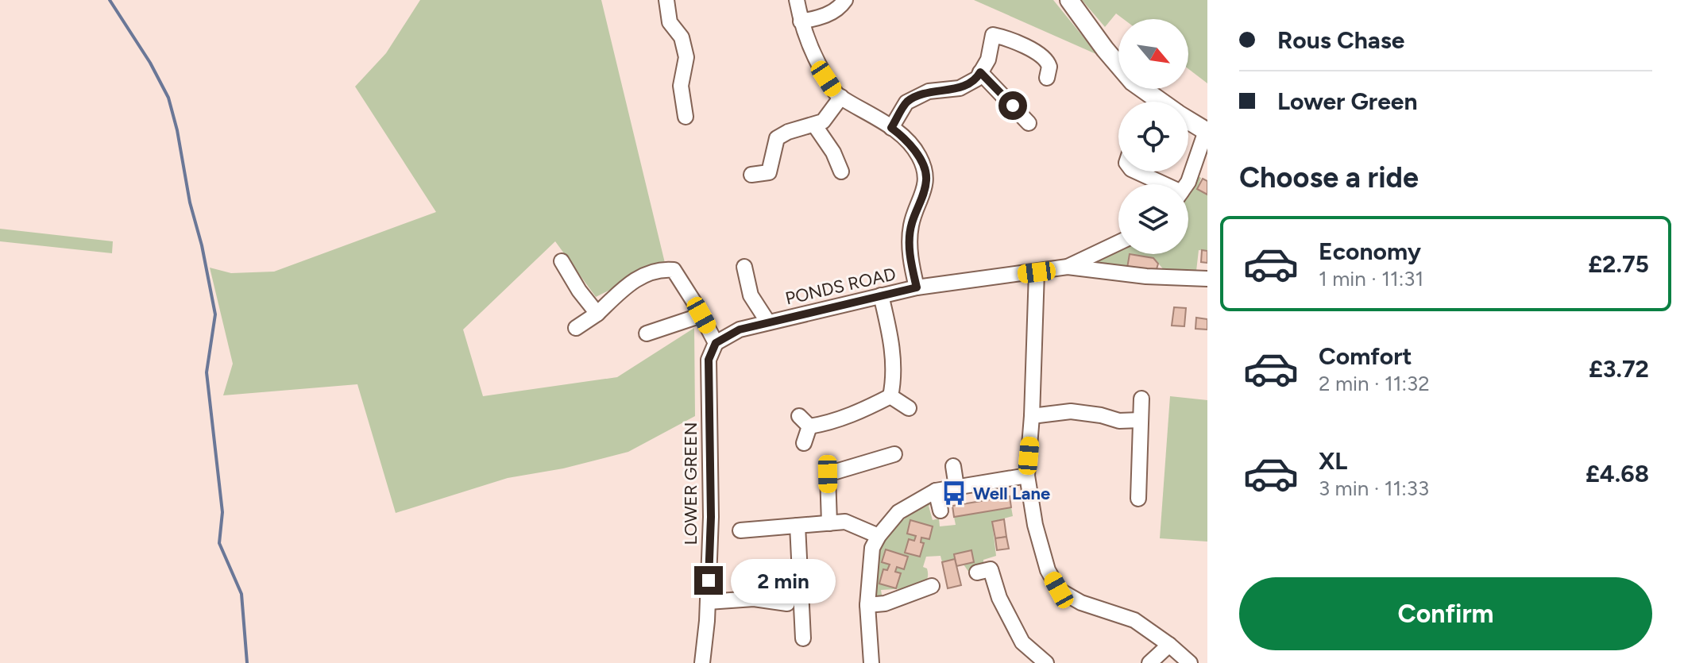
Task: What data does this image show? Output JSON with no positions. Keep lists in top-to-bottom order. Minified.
{"streets":{"street":["PONDS ROAD","LOWER GREEN"]},"crossings":[["PONDS ROAD","LOWER GREEN"]],"places":{"bus stop":["Well Lane"]},"north":"bottom right","page":{"banner":["Rous Chase","Lower Green"],"heading":"Choose a ride","list":[{"name":"Economy","note":"1 min · 11:31","value":"£2.75"},{"name":"Comfort","note":"2 min · 11:32","value":"£3.72"},{"name":"XL","note":"3 min · 11:33","value":"£4.68"}],"bubble":"2 min","buttons":"Confirm"}}
